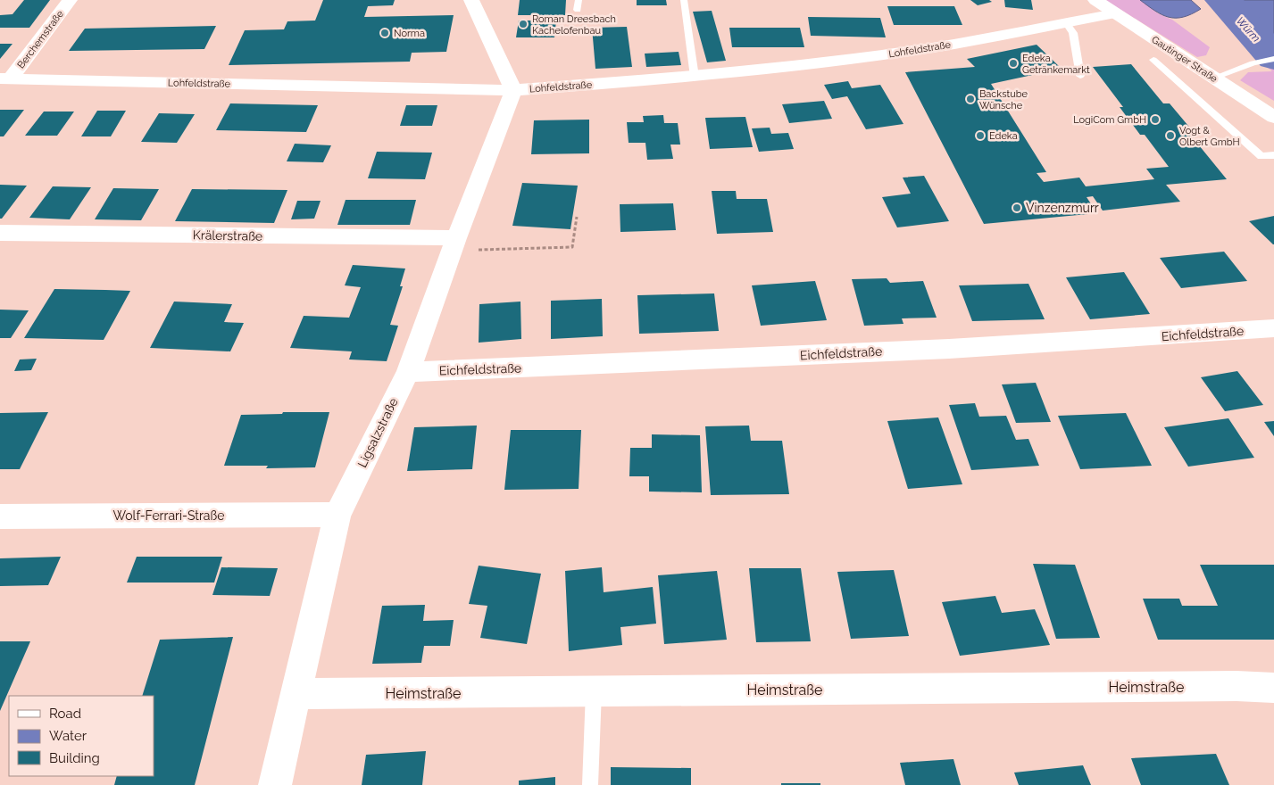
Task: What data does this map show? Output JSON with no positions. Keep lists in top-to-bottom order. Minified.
{"streets":{"street":["Berchemstraße","Lohfeldstraße","Gautinger Straße","Krälerstraße","Eichfeldstraße","Ligsalzstraße","Wolf-Ferrari-Straße","Heimstraße"]},"crossings":[["Berchemstraße","Lohfeldstraße"],["Lohfeldstraße","Gautinger Straße"],["Lohfeldstraße","Ligsalzstraße"],["Krälerstraße","Ligsalzstraße"],["Eichfeldstraße","Ligsalzstraße"],["Ligsalzstraße","Wolf-Ferrari-Straße"],["Ligsalzstraße","Heimstraße"]],"water":["Würm"],"places":["Roman Dreesbach Kachelofenbau","Norma","Edeka Getränkemarkt","Backstube Wünsche","LogiCom GmbH","Edeka","Vogt & Olbert GmbH","Vinzenzmurr"],"legend":["Road","Water","Building"]}
